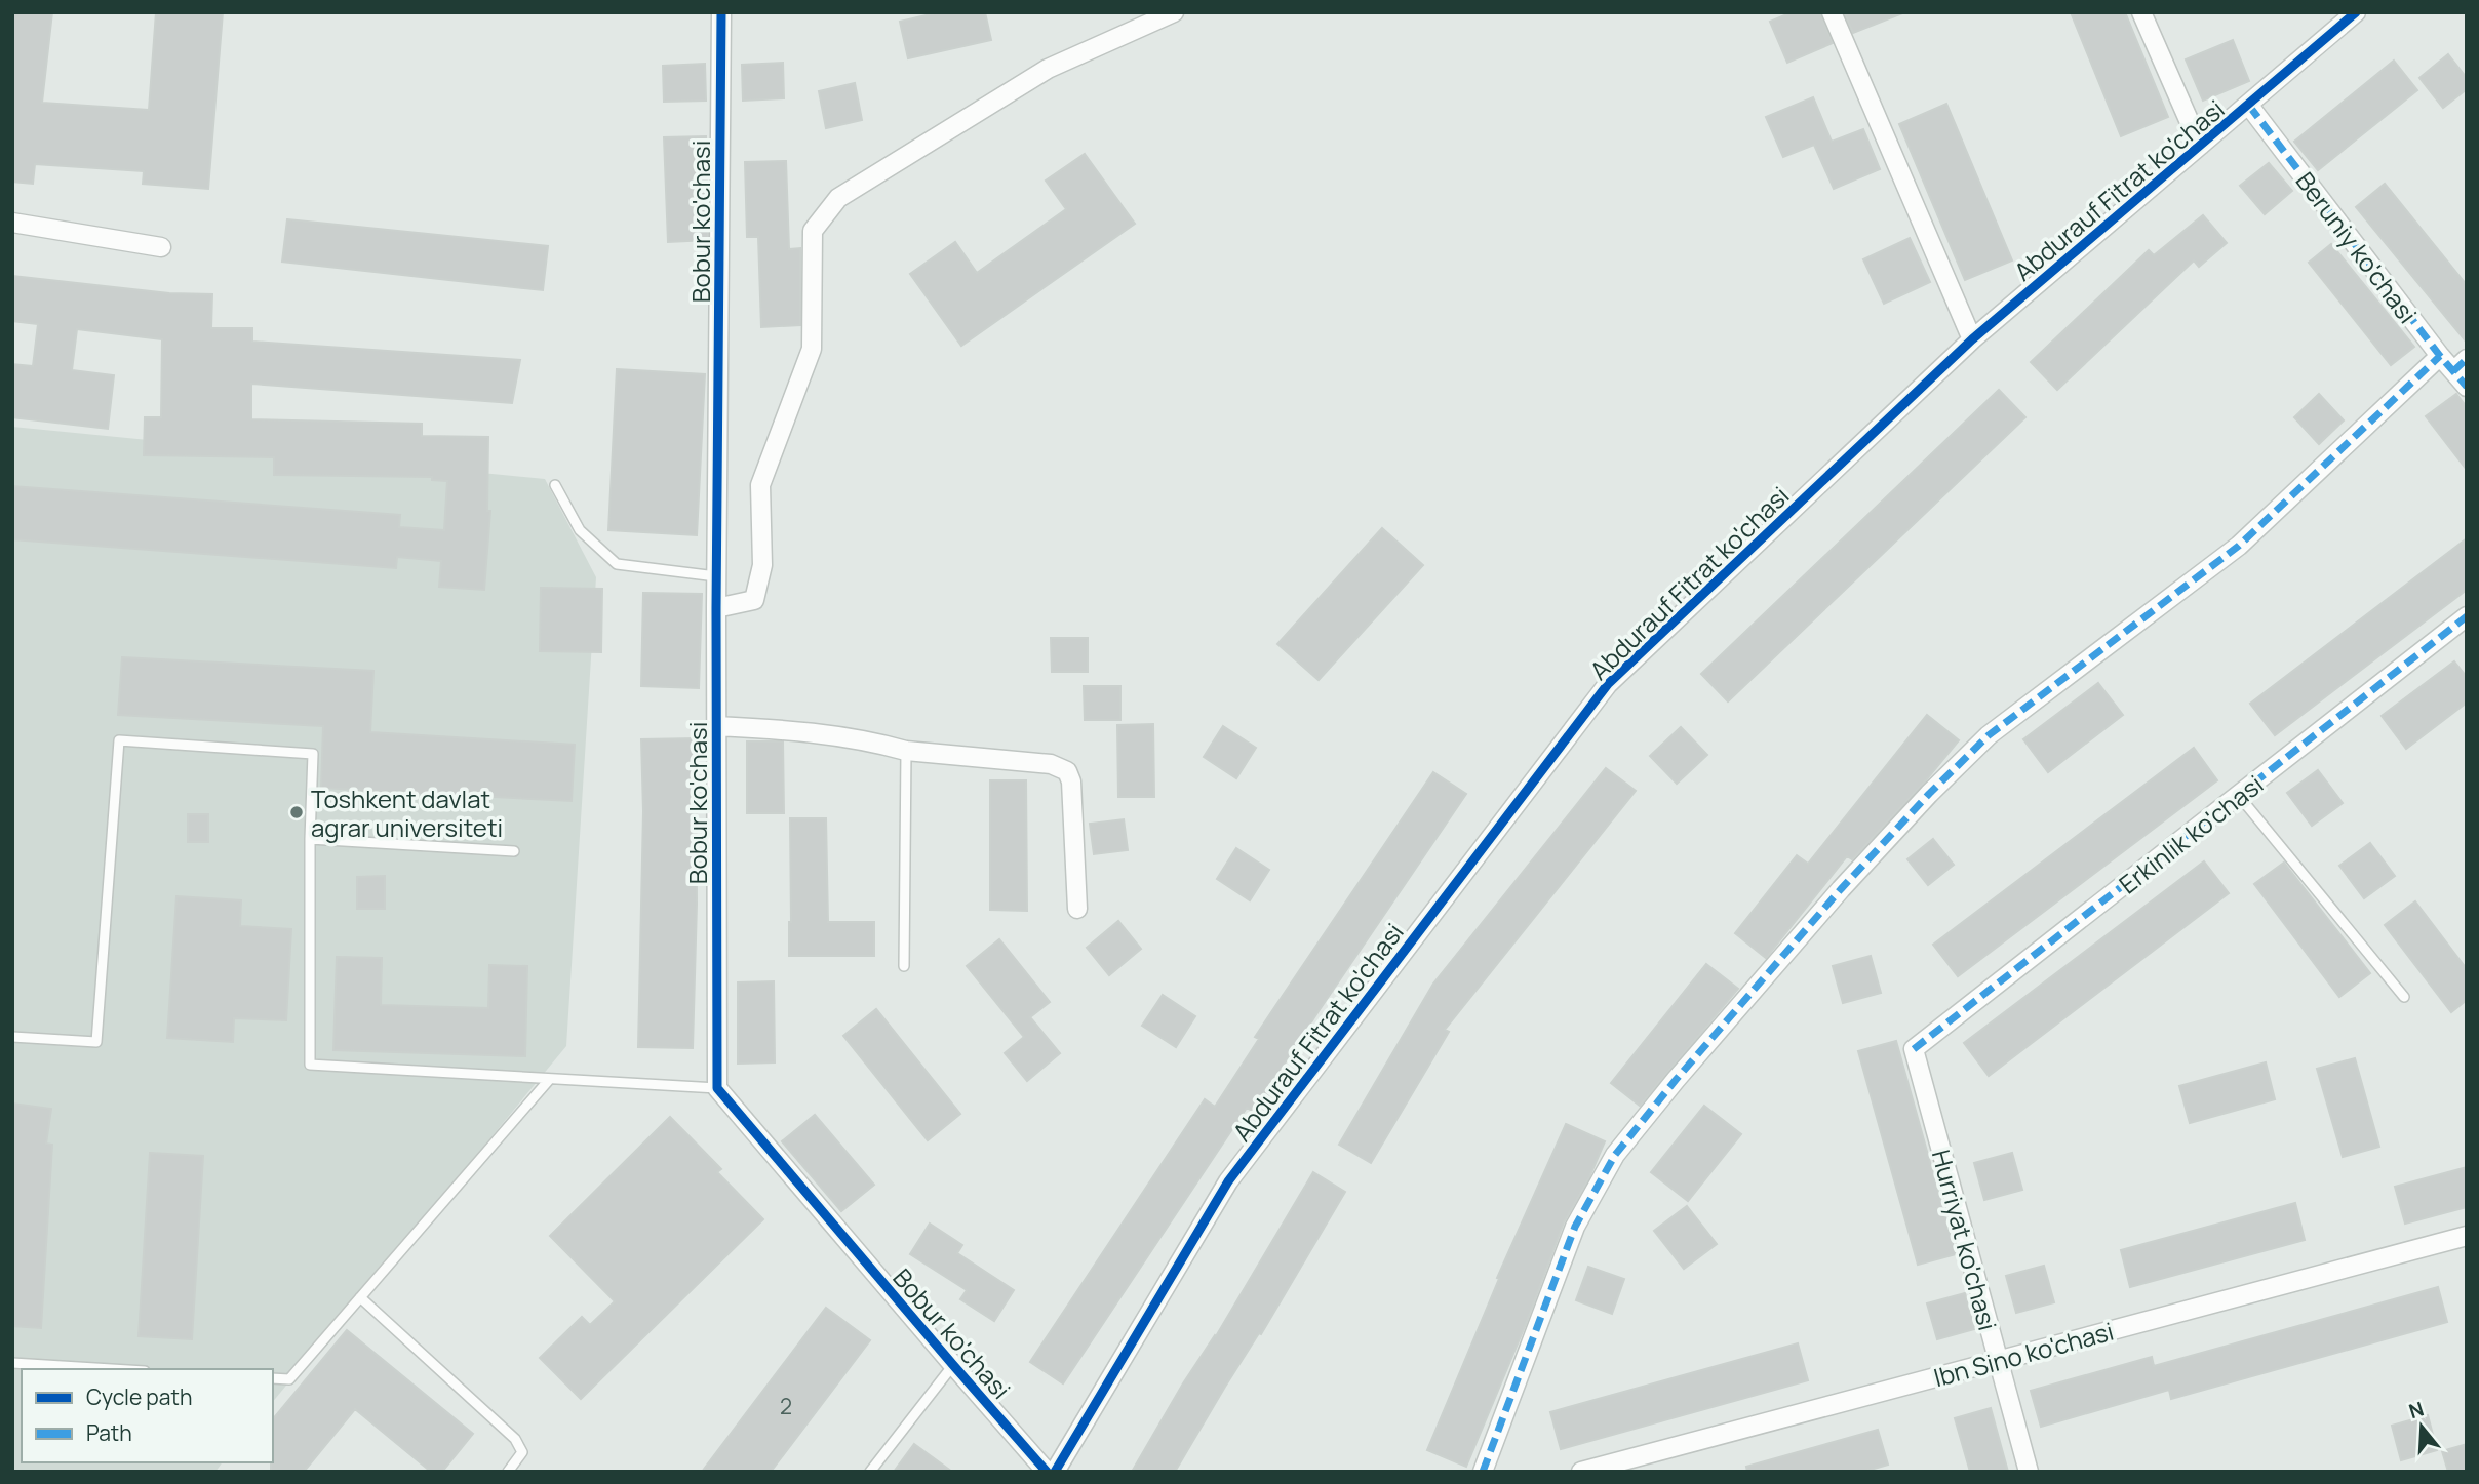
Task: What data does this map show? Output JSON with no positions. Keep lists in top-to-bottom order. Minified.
{"streets":{"street":["Abdurauf Fitrat ko'chasi","Bobur ko'chasi","Beruniy ko'chasi","Erkinlik ko'chasi","Hurriyat ko'chasi","Ibn Sino ko'chasi"]},"crossings":[["Abdurauf Fitrat ko'chasi","Beruniy ko'chasi"],["Erkinlik ko'chasi","Hurriyat ko'chasi"],["Hurriyat ko'chasi","Ibn Sino ko'chasi"]],"places":["Toshkent davlat agrar universiteti"],"house_numbers":["2"],"legend":["Cycle path","Path"],"north":"top"}
